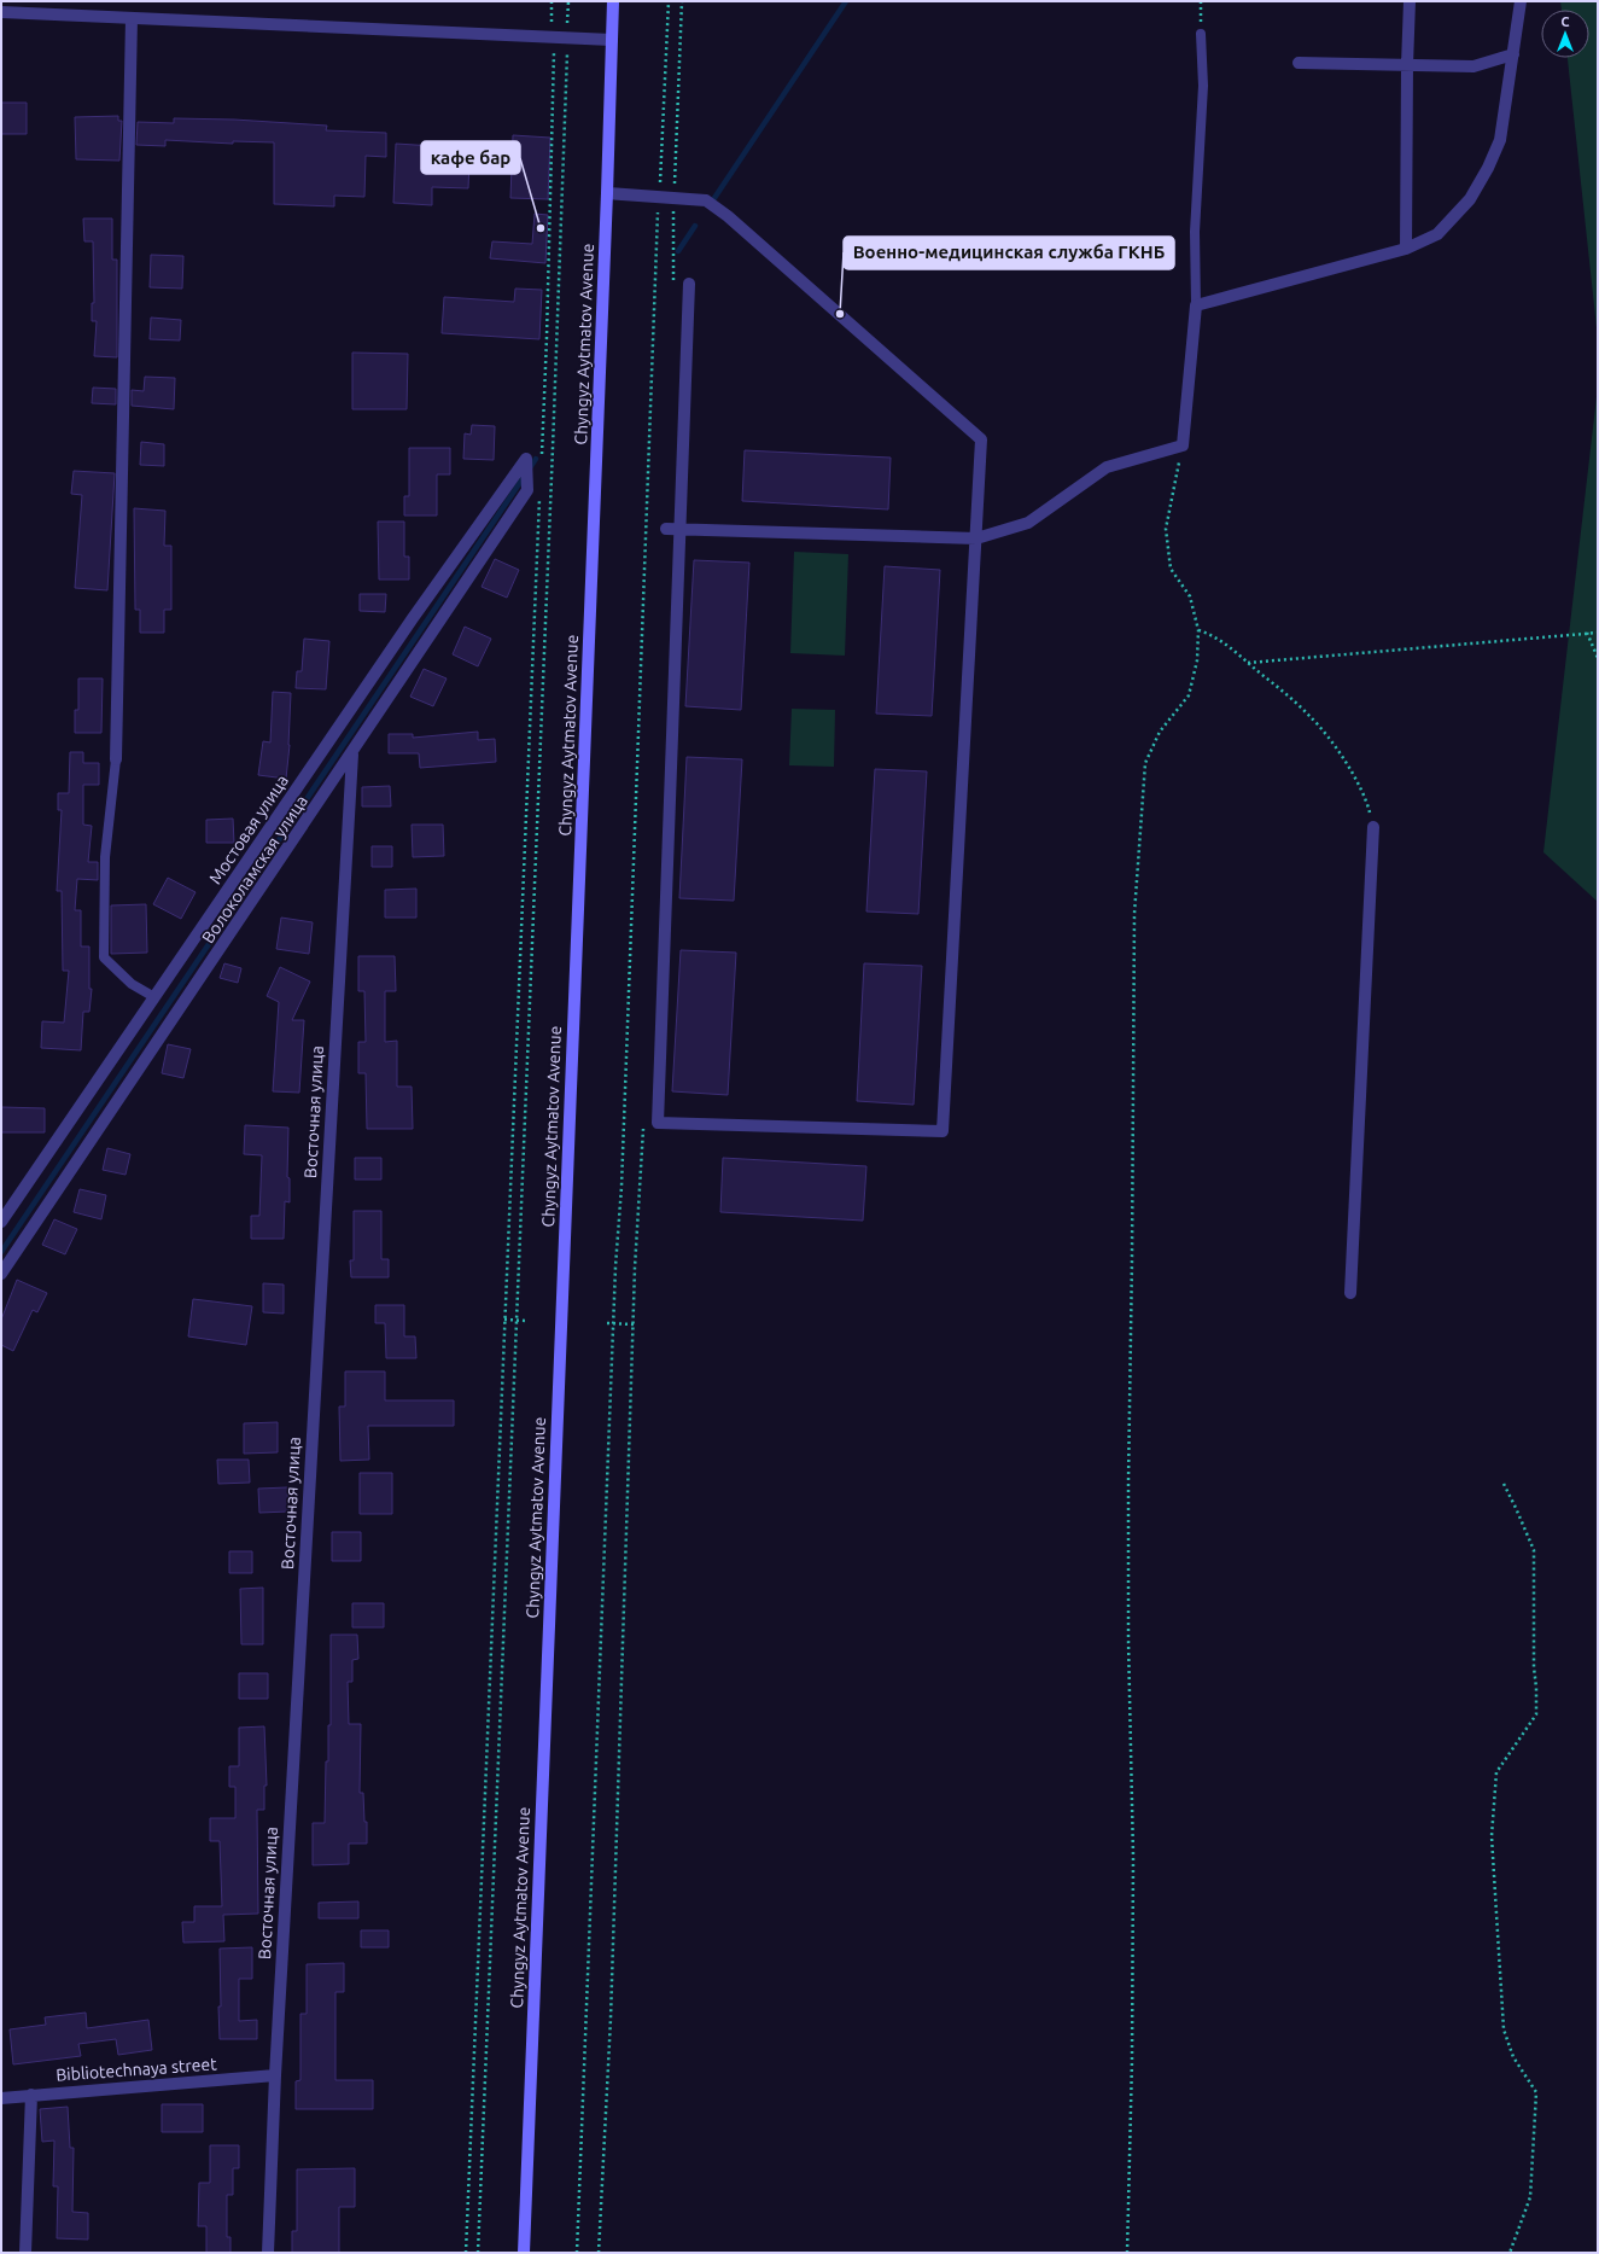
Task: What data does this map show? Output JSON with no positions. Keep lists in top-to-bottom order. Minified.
{"streets":{"main road":["Chyngyz Aytmatov Avenue"],"street":["Мостовая улица","Волоколамская улица","Восточная улица","Bibliotechnaya street"]},"crossings":[["Мостовая улица","Волоколамская улица"],["Волоколамская улица","Восточная улица"],["Восточная улица","Bibliotechnaya street"]],"places":["кафе бар","Военно-медицинская служба ГКНБ"],"north":"top"}
